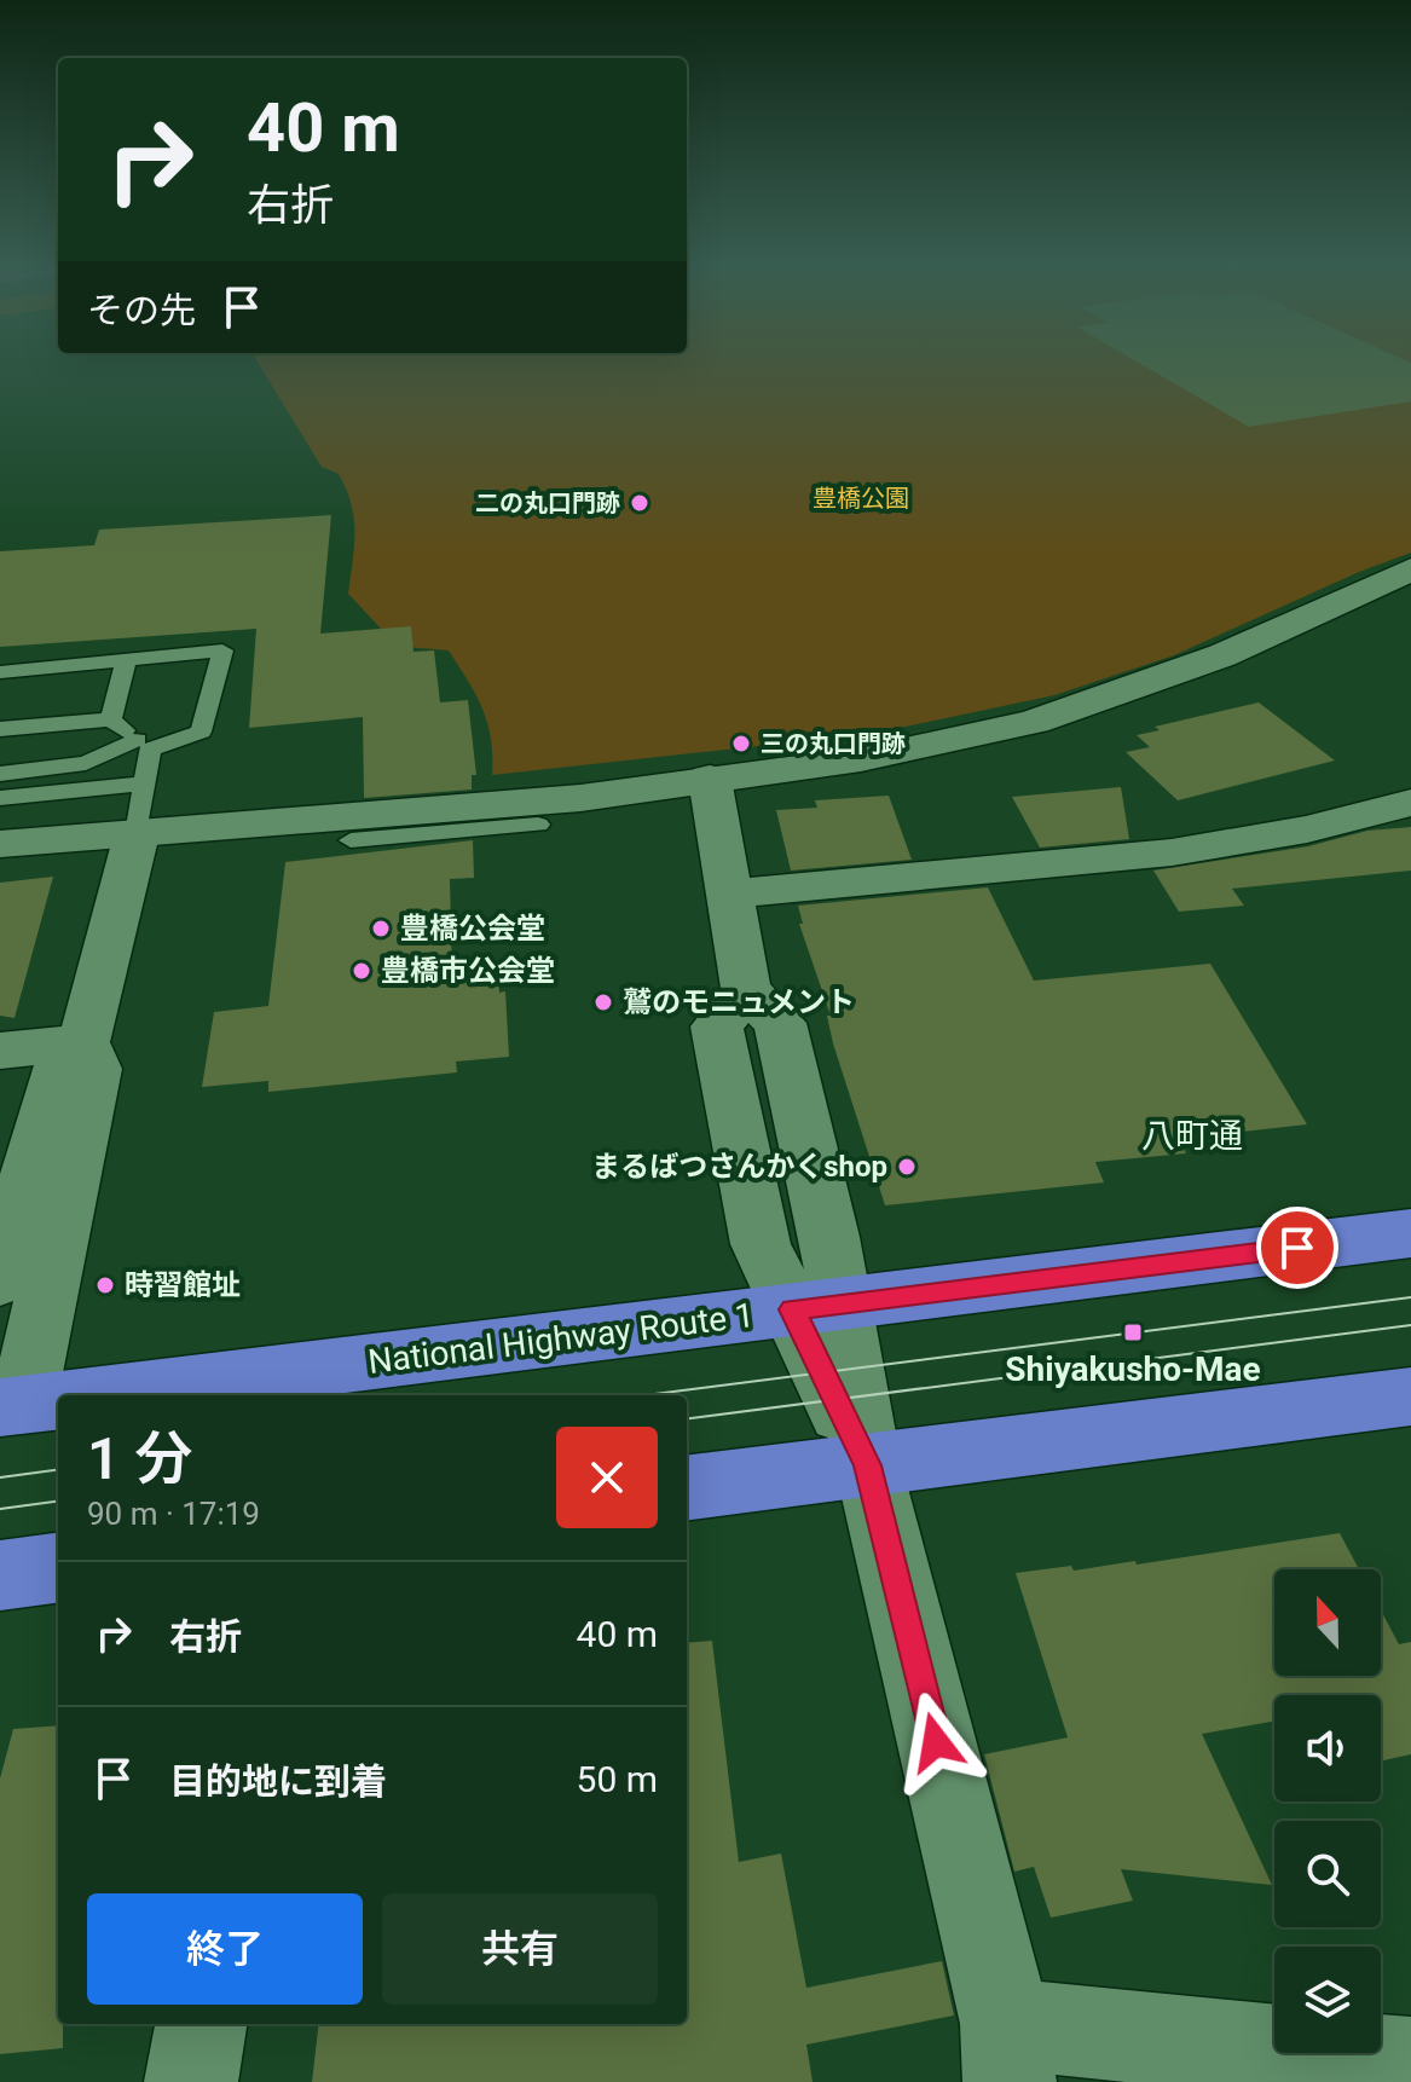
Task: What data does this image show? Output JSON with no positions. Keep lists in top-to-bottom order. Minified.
{"streets":{"highway":["National Highway Route 1"]},"districts":["八町通"],"parks":["豊橋公園"],"places":{"other":["二の丸口門跡","三の丸口門跡","豊橋公会堂","豊橋市公会堂","鷲のモニュメント","まるばつさんかくshop","時習館址"],"transit":["Shiyakusho-Mae"]},"north":"top","page":{"turn":["40 m","右折"],"then":"その先","heading":["1 分","90 m · 17:19"],"list":[{"name":"右折","value":"40 m"},{"name":"目的地に到着","value":"50 m"}],"buttons":["終了","共有"]}}
